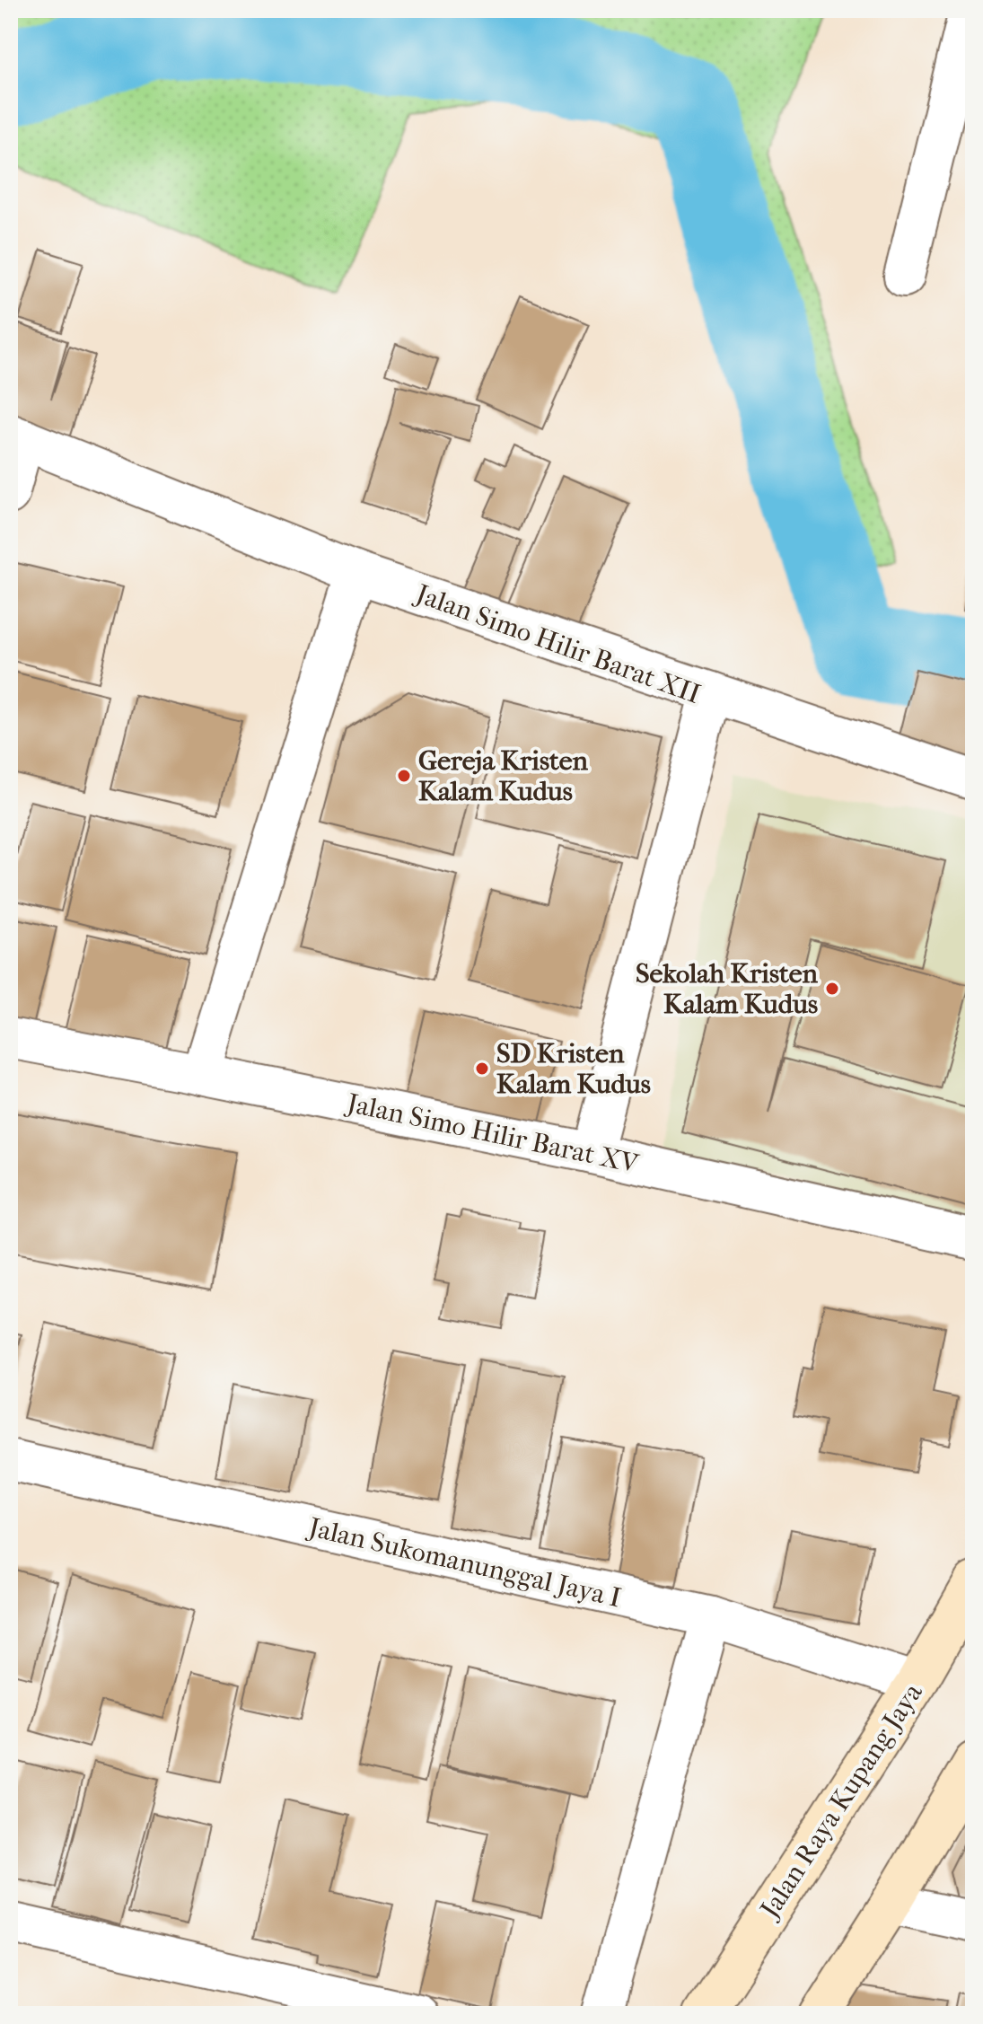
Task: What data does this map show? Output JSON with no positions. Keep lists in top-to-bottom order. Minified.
{"streets":{"main road":["Jalan Raya Kupang Jaya"],"street":["Jalan Simo Hilir Barat XII","Jalan Simo Hilir Barat XV","Jalan Sukomanunggal Jaya I"]},"crossings":[["Jalan Simo Hilir Barat XII","Jalan Simo Hilir Barat XV"],["Jalan Sukomanunggal Jaya I","Jalan Raya Kupang Jaya"]],"places":["Gereja Kristen Kalam Kudus","Sekolah Kristen Kalam Kudus","SD Kristen Kalam Kudus"]}
